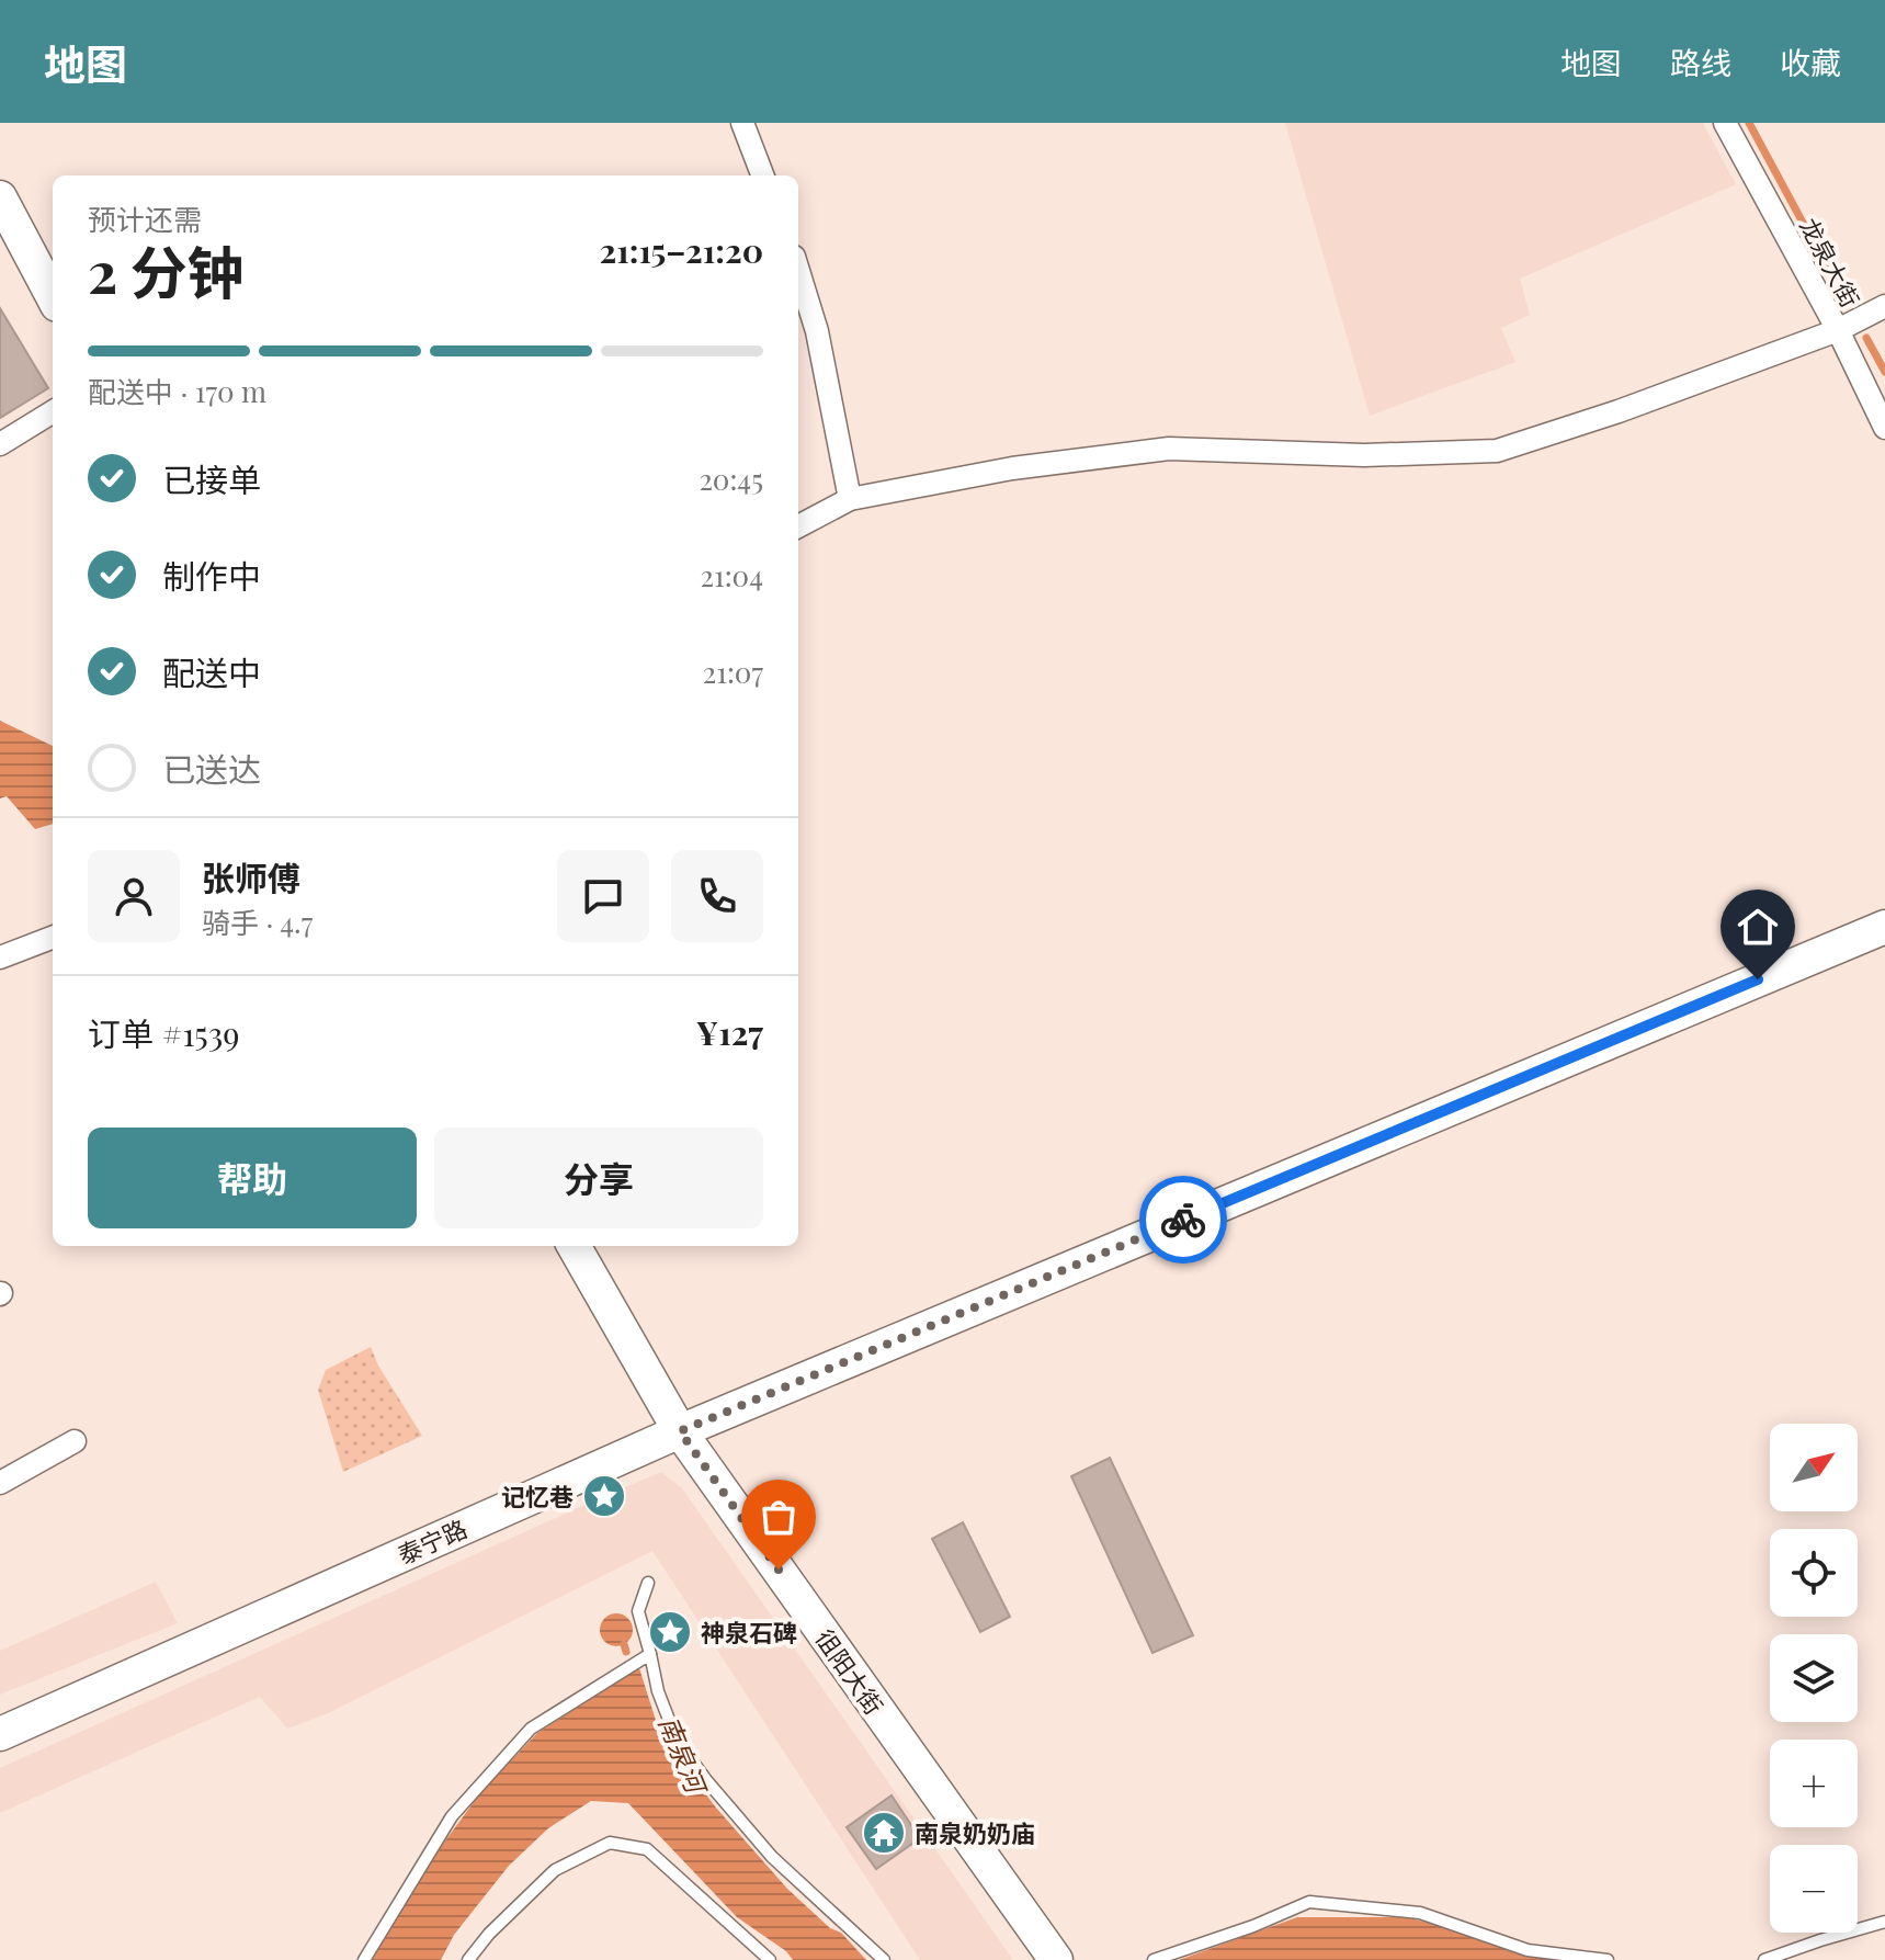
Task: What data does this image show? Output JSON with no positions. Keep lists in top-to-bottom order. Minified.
{"streets":{"street":["龙泉大街","泰宁路","徂阳大街"]},"crossings":[["泰宁路","徂阳大街"]],"water":["南泉河"],"places":{"place":["记忆巷","神泉石碑"],"temple":["南泉奶奶庙"]},"north":"top right","page":{"header":"地图","nav":["地图","路线","收藏"],"heading":["2 分钟","预计还需","21:15–21:20"],"panel":["张师傅","骑手 · 4.7","订单 #1539","¥127"],"bar":"配送中 · 170 m","list":[["已接单","20:45"],["制作中","21:04"],["配送中","21:07"],"已送达"],"buttons":["帮助","分享"],"map_buttons":["+","−"]}}
